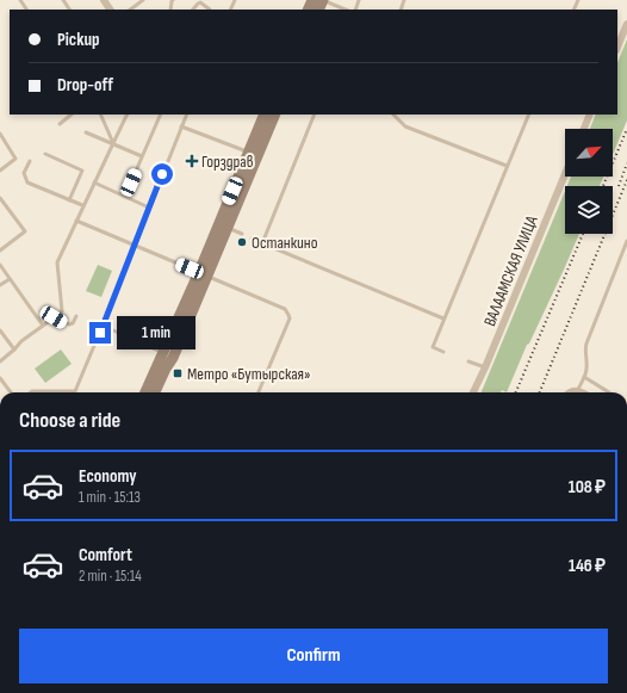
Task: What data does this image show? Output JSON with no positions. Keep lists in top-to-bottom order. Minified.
{"streets":{"street":["ВАЛААМСКАЯ УЛИЦА"]},"places":{"health":["Горздрав"],"other":["Останкино"],"transit":["Метро «Бутырская»"]},"north":"top right","page":{"banner":["Pickup","Drop-off"],"bubble":"1 min","heading":"Choose a ride","list":[{"name":"Economy","note":"1 min · 15:13","value":"108 ₽"},{"name":"Comfort","note":"2 min · 15:14","value":"146 ₽"}],"buttons":"Confirm"}}
